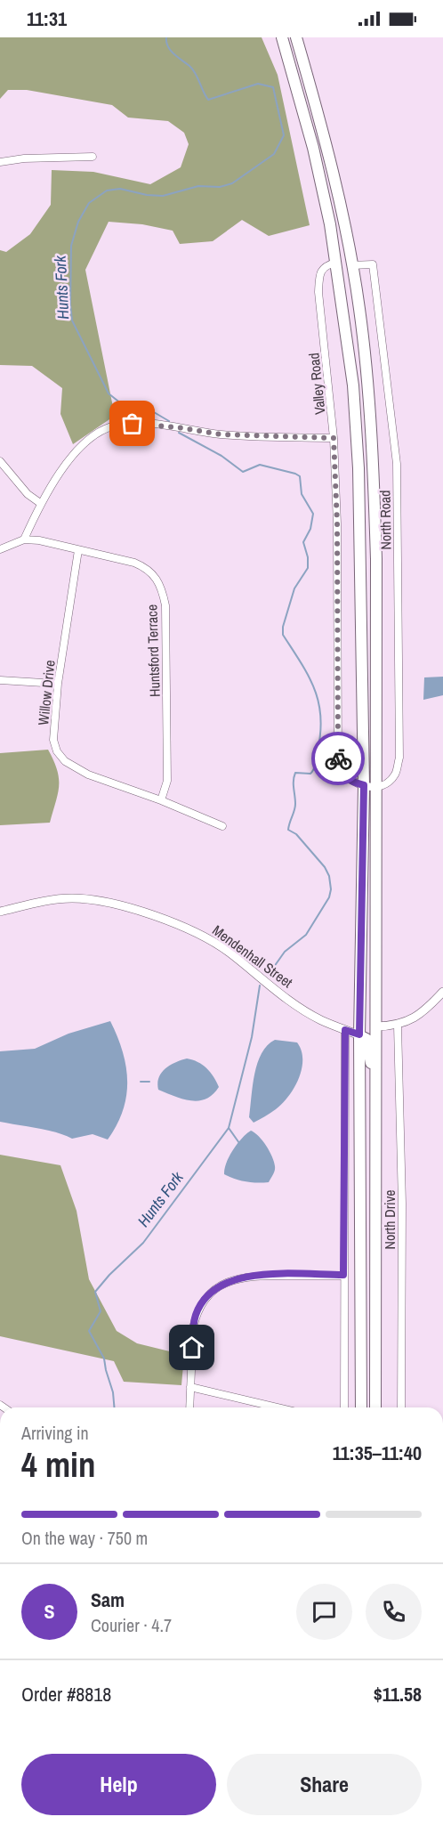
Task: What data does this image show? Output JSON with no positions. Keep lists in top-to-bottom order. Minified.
{"streets":{"street":["Valley Road","North Road","Huntsford Terrace","Willow Drive","Mendenhall Street","North Drive"]},"crossings":[["Valley Road","Huntsford Terrace"],["Huntsford Terrace","Willow Drive"]],"water":["Hunts Fork"],"page":{"status":"11:31","heading":["4 min","Arriving in","11:35–11:40"],"panel":["Sam","Courier · 4.7","Order #8818","$11.58"],"bar":"On the way · 750 m","round":"S","buttons":["Help","Share"]}}
